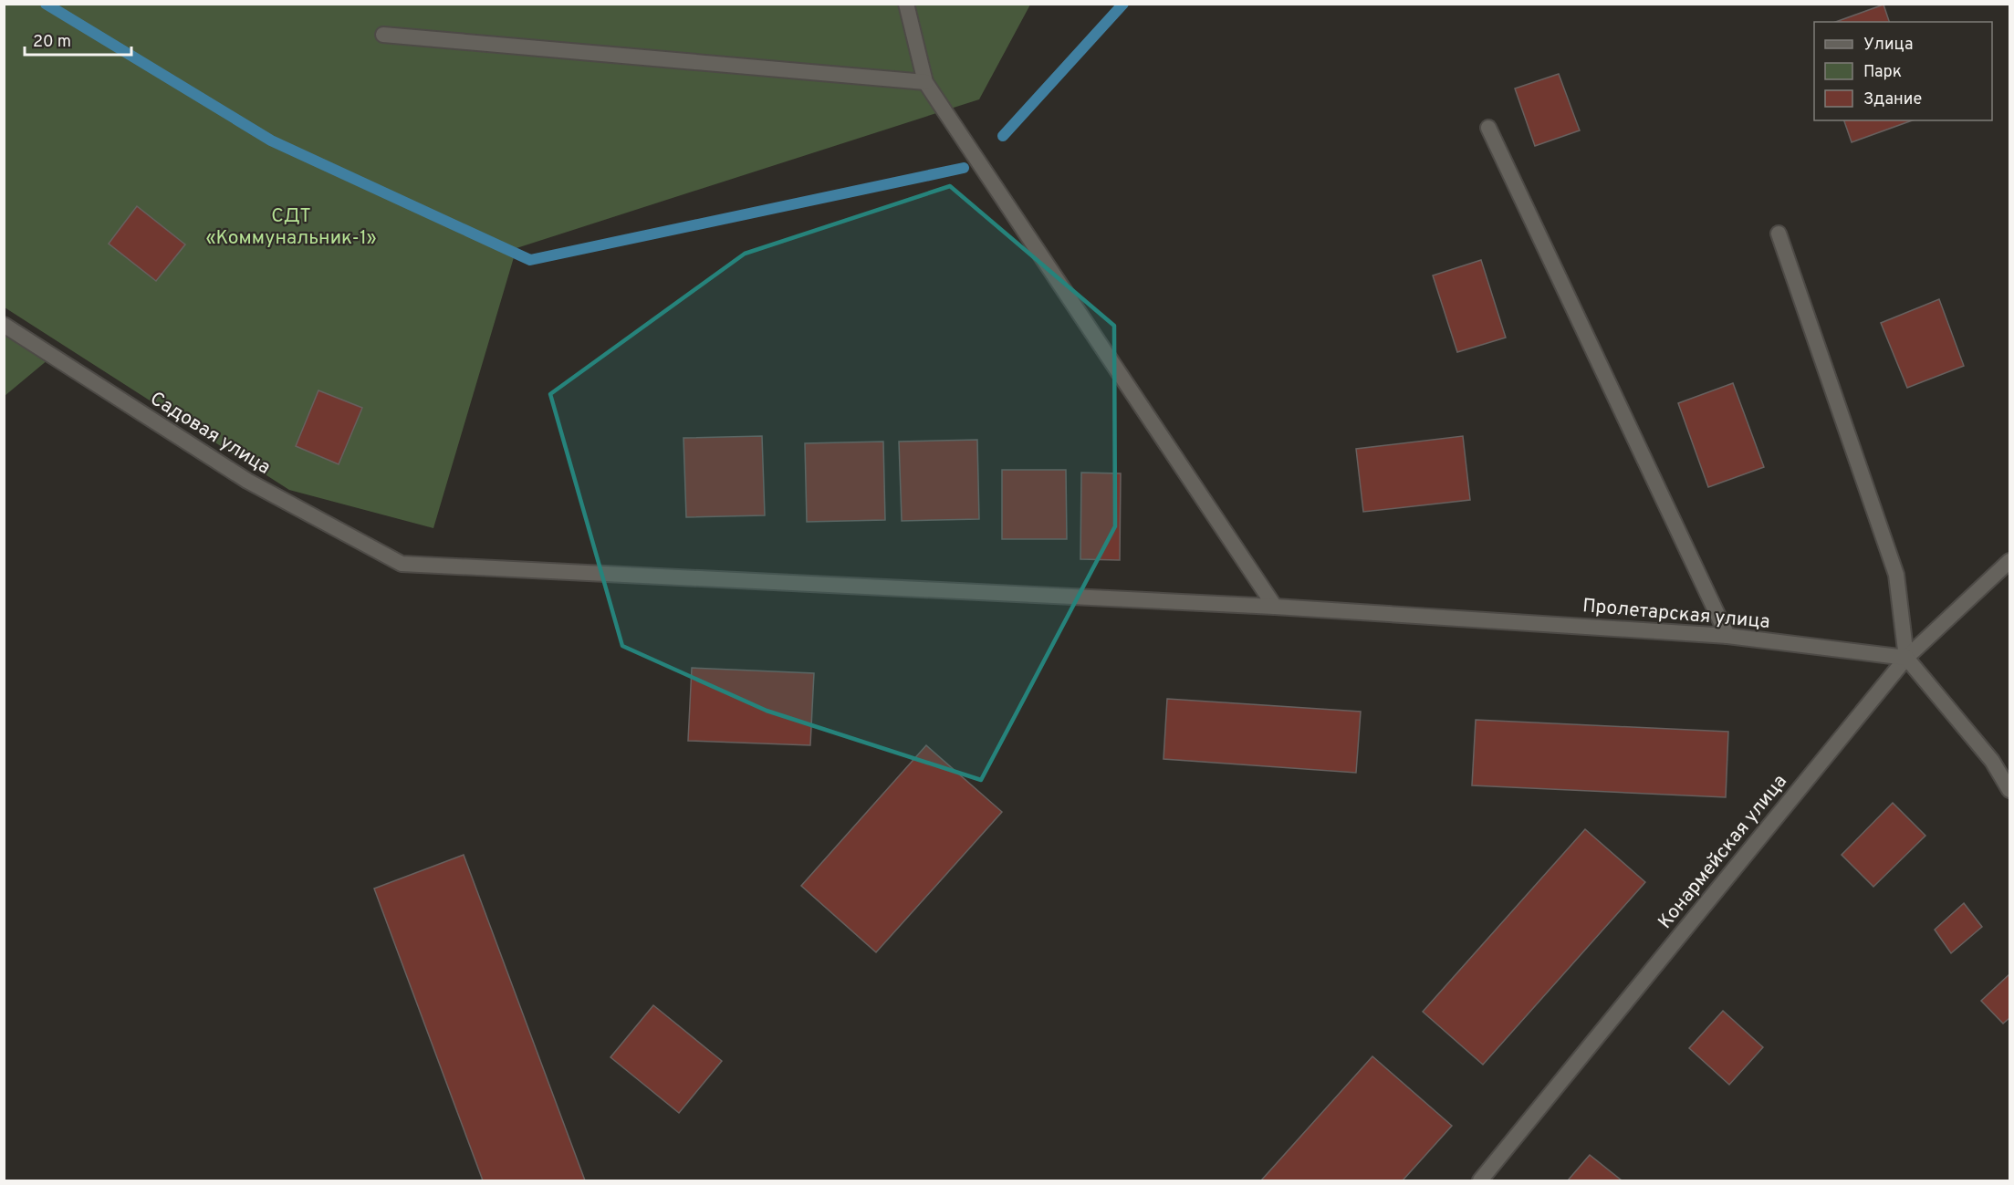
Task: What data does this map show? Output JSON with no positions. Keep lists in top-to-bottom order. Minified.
{"streets":{"street":["Садовая улица","Пролетарская улица","Конармейская улица"]},"crossings":[["Садовая улица","Пролетарская улица"],["Пролетарская улица","Конармейская улица"]],"parks":["СДТ «Коммунальник-1»"],"legend":["Улица","Парк","Здание"],"scale_bar":"20 m"}
